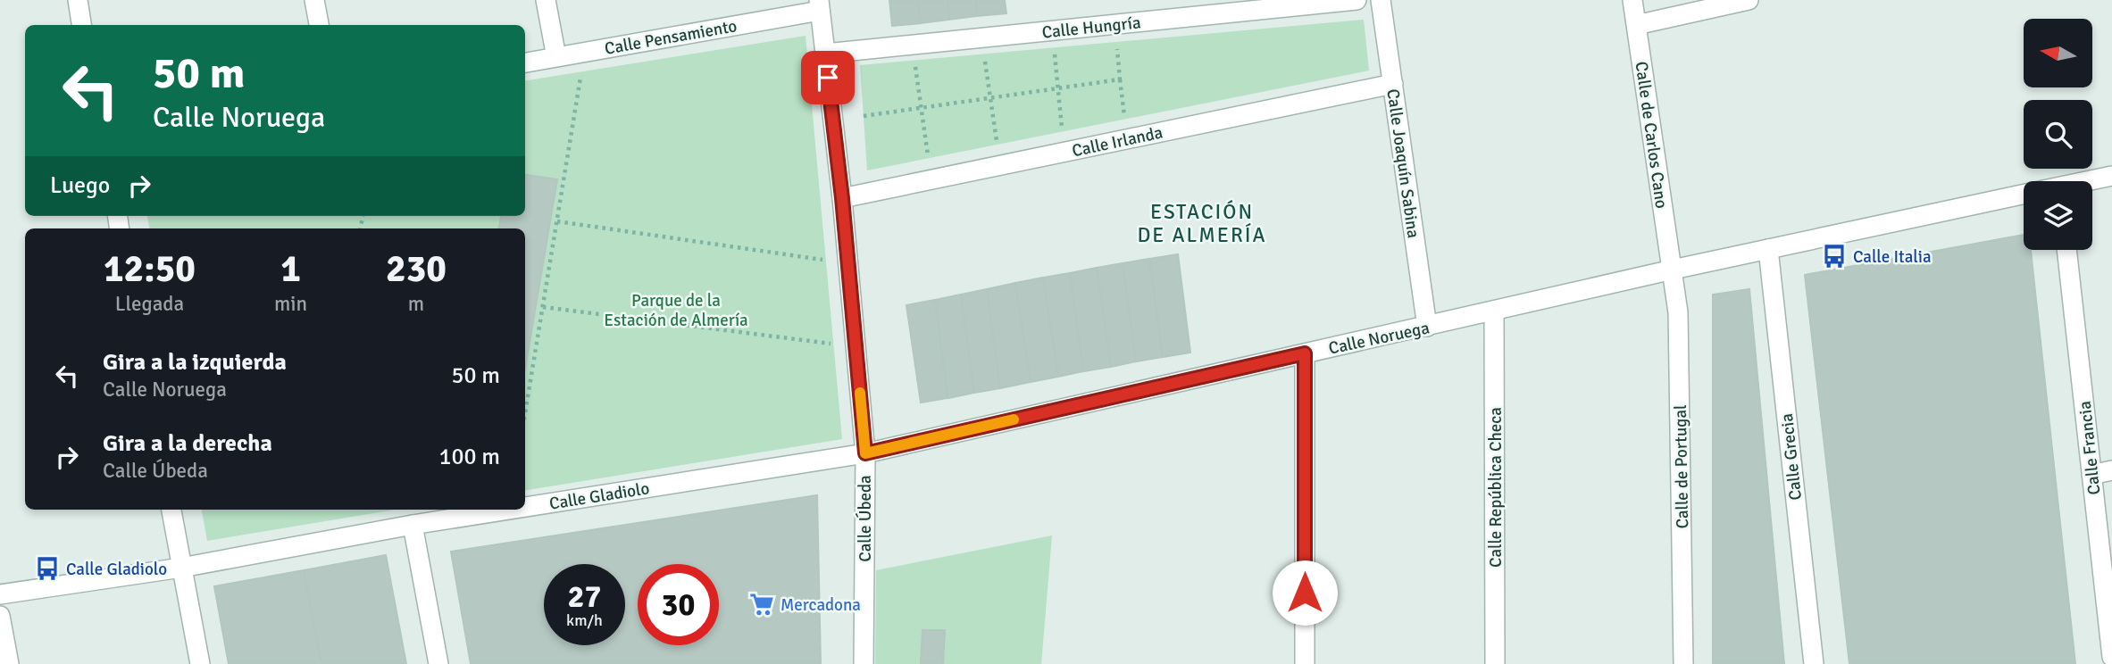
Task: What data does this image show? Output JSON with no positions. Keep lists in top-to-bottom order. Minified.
{"streets":{"street":["Calle Hungría","Calle Pensamiento","Calle de Carlos Cano","Calle Irlanda","Calle Joaquín Sabina","Calle Noruega","Calle Francia","Calle Grecia","Calle de Portugal","Calle República Checa","Calle Gladiolo","Calle Úbeda"]},"crossings":[["Calle Hungría","Calle Úbeda"],["Calle Pensamiento","Calle Úbeda"],["Calle de Carlos Cano","Calle Noruega"],["Calle de Carlos Cano","Calle de Portugal"],["Calle Irlanda","Calle Joaquín Sabina"],["Calle Irlanda","Calle Úbeda"],["Calle Joaquín Sabina","Calle Noruega"],["Calle Noruega","Calle de Portugal"],["Calle Noruega","Calle República Checa"],["Calle Noruega","Calle Gladiolo"],["Calle Noruega","Calle Úbeda"],["Calle Gladiolo","Calle Úbeda"]],"districts":["ESTACIÓN DE ALMERÍA"],"parks":["Parque de la Estación de Almería"],"places":{"bus stop":["Calle Italia","Calle Gladiolo"],"supermarket":["Mercadona"]},"north":"left","page":{"turn":["50 m","Calle Noruega"],"then":"Luego","eta":["12:50","Llegada","1","min","230","m"],"list":[{"name":"Gira a la izquierda","note":"Calle Noruega","value":"50 m"},{"name":"Gira a la derecha","note":"Calle Úbeda","value":"100 m"}],"speed":"27 km/h","limit":"30"}}
